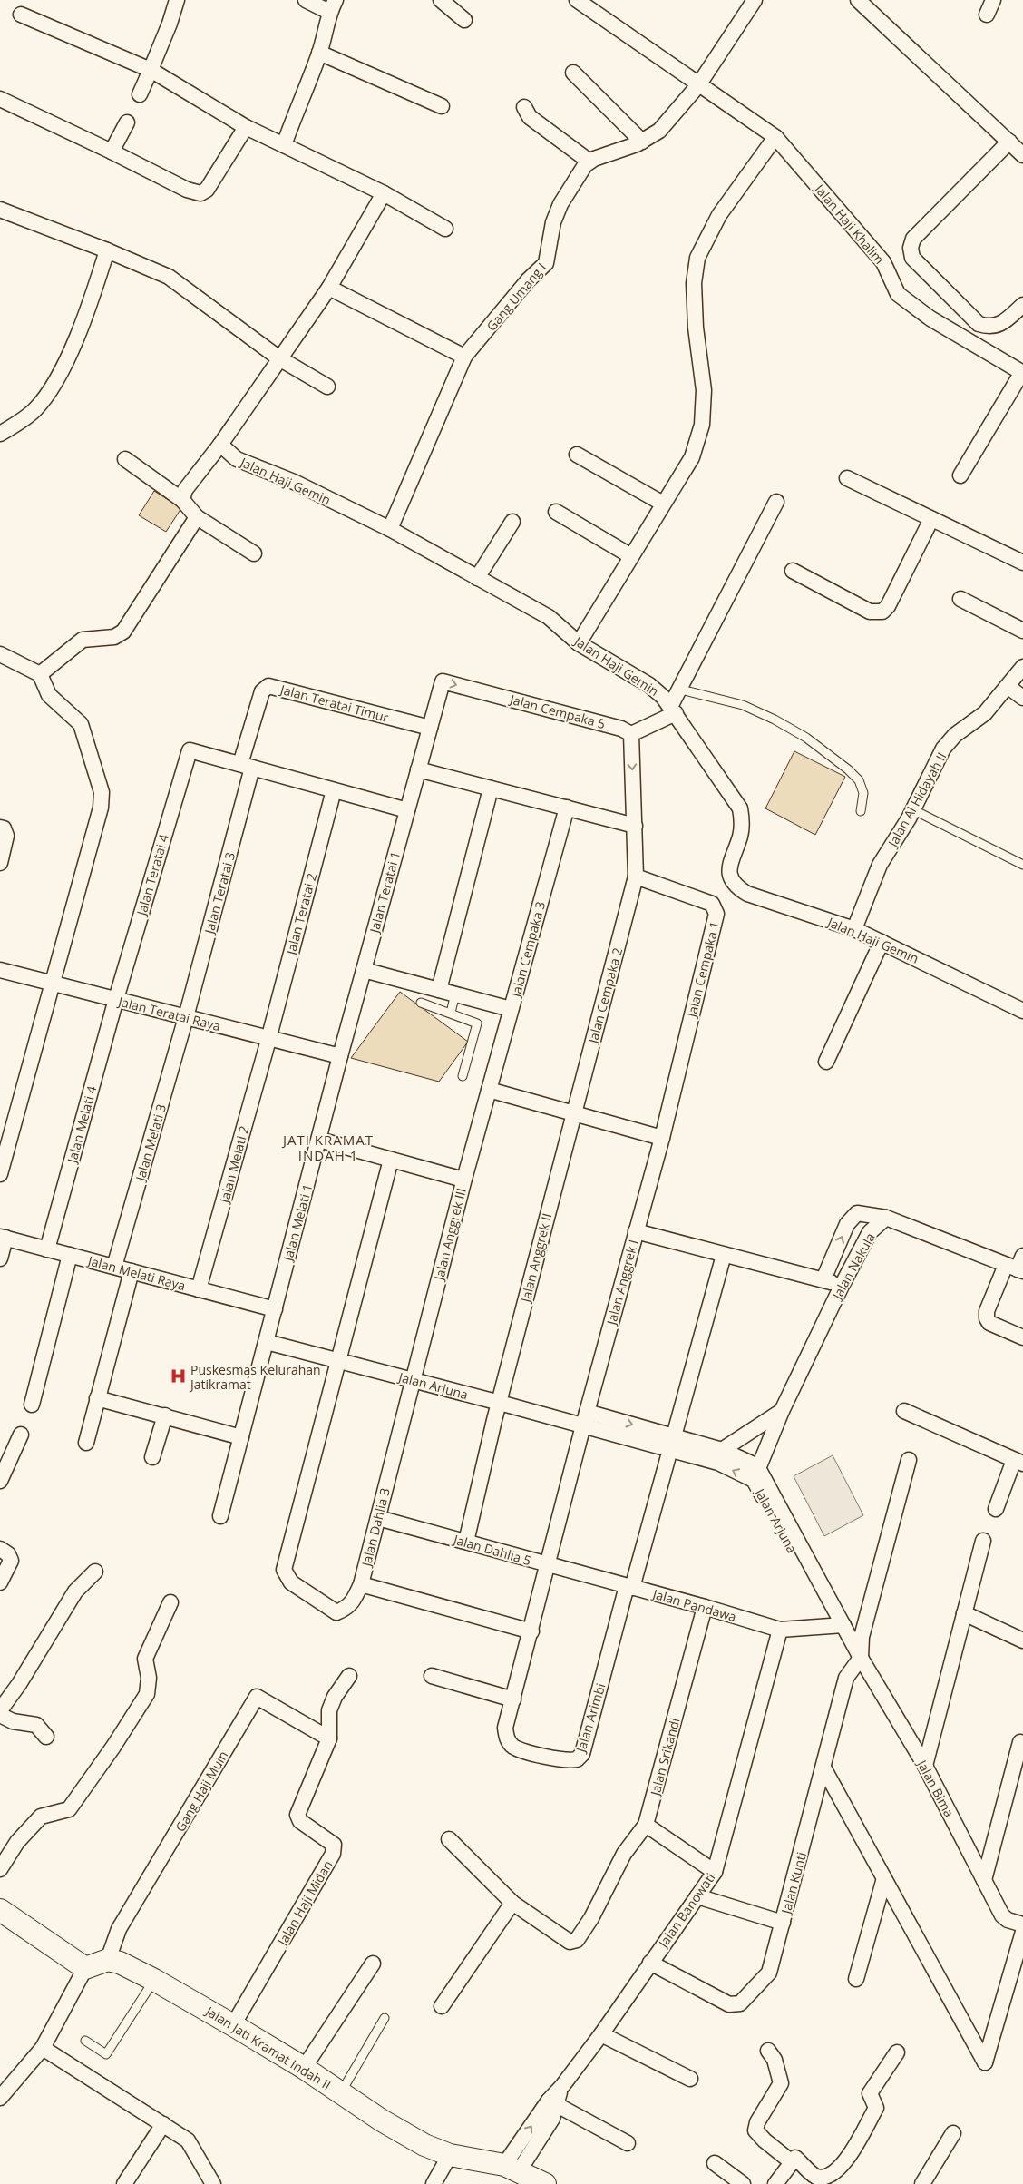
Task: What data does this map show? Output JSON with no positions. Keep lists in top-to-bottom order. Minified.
{"streets":{"street":["Jalan Haji Khalim","Gang Umang I","Jalan Haji Gemin","Jalan Teratai Timur","Jalan Cempaka 5","Jalan Al Hidayah II","Jalan Teratai 4","Jalan Teratai 1","Jalan Teratai 3","Jalan Teratai 2","Jalan Cempaka 3","Jalan Cempaka 1","Jalan Cempaka 2","Jalan Teratai Raya","Jalan Melati 4","Jalan Melati 3","Jalan Melati 2","Jalan Melati 1","Jalan Anggrek III","Jalan Anggrek II","Jalan Nakula","Jalan Melati Raya","Jalan Anggrek I","Jalan Arjuna","Jalan Dahlia 3","Jalan Dahlia 5","Jalan Pandawa","Jalan Arimbi","Jalan Srikandi","Jalan Bima","Gang Haji Muin","Jalan Kunti","Jalan Haji Midan","Jalan Banowati","Jalan Jati Kramat Indah II"]},"crossings":[["Gang Umang I","Jalan Haji Gemin"],["Jalan Haji Gemin","Jalan Al Hidayah II"],["Jalan Teratai Timur","Jalan Cempaka 5"],["Jalan Teratai Timur","Jalan Teratai 4"],["Jalan Teratai Timur","Jalan Teratai 1"],["Jalan Teratai Timur","Jalan Teratai 3"],["Jalan Cempaka 5","Jalan Teratai 1"],["Jalan Teratai 4","Jalan Teratai 3"],["Jalan Teratai 4","Jalan Teratai Raya"],["Jalan Teratai 4","Jalan Melati 4"],["Jalan Teratai 1","Jalan Teratai Raya"],["Jalan Teratai 1","Jalan Melati 1"],["Jalan Teratai 3","Jalan Teratai Raya"],["Jalan Teratai 3","Jalan Melati 3"],["Jalan Teratai 2","Jalan Teratai Raya"],["Jalan Teratai 2","Jalan Melati 2"],["Jalan Cempaka 3","Jalan Anggrek III"],["Jalan Cempaka 1","Jalan Cempaka 2"],["Jalan Cempaka 1","Jalan Anggrek I"],["Jalan Cempaka 2","Jalan Anggrek II"],["Jalan Teratai Raya","Jalan Melati 4"],["Jalan Teratai Raya","Jalan Melati 3"],["Jalan Teratai Raya","Jalan Melati 2"],["Jalan Teratai Raya","Jalan Melati 1"],["Jalan Melati 4","Jalan Melati Raya"],["Jalan Melati 3","Jalan Melati Raya"],["Jalan Melati 2","Jalan Melati Raya"],["Jalan Melati 1","Jalan Melati Raya"],["Jalan Melati 1","Jalan Arjuna"],["Jalan Anggrek III","Jalan Arjuna"],["Jalan Anggrek III","Jalan Dahlia 3"],["Jalan Anggrek II","Jalan Arjuna"],["Jalan Anggrek II","Jalan Dahlia 5"],["Jalan Nakula","Jalan Arjuna"],["Jalan Anggrek I","Jalan Arjuna"],["Jalan Anggrek I","Jalan Dahlia 5"],["Jalan Arjuna","Jalan Dahlia 3"],["Jalan Arjuna","Jalan Dahlia 5"],["Jalan Arjuna","Jalan Pandawa"],["Jalan Arjuna","Jalan Bima"],["Jalan Dahlia 3","Jalan Dahlia 5"],["Jalan Dahlia 5","Jalan Pandawa"],["Jalan Dahlia 5","Jalan Arimbi"],["Jalan Pandawa","Jalan Arimbi"],["Jalan Pandawa","Jalan Srikandi"],["Jalan Pandawa","Jalan Banowati"],["Jalan Bima","Jalan Kunti"],["Gang Haji Muin","Jalan Haji Midan"],["Gang Haji Muin","Jalan Jati Kramat Indah II"],["Jalan Kunti","Jalan Banowati"],["Jalan Haji Midan","Jalan Jati Kramat Indah II"],["Jalan Banowati","Jalan Jati Kramat Indah II"]],"districts":["JATI KRAMAT INDAH 1"],"places":{"hospital":["Puskesmas Kelurahan Jatikramat"]}}
